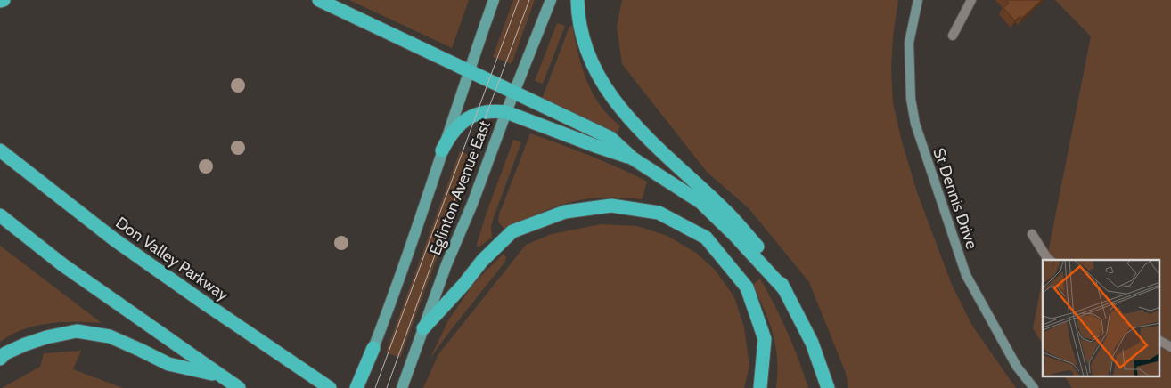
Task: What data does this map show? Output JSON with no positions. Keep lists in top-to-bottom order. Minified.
{"streets":{"highway":["Don Valley Parkway"],"main road":["Eglinton Avenue East"],"street":["St Dennis Drive"]}}
